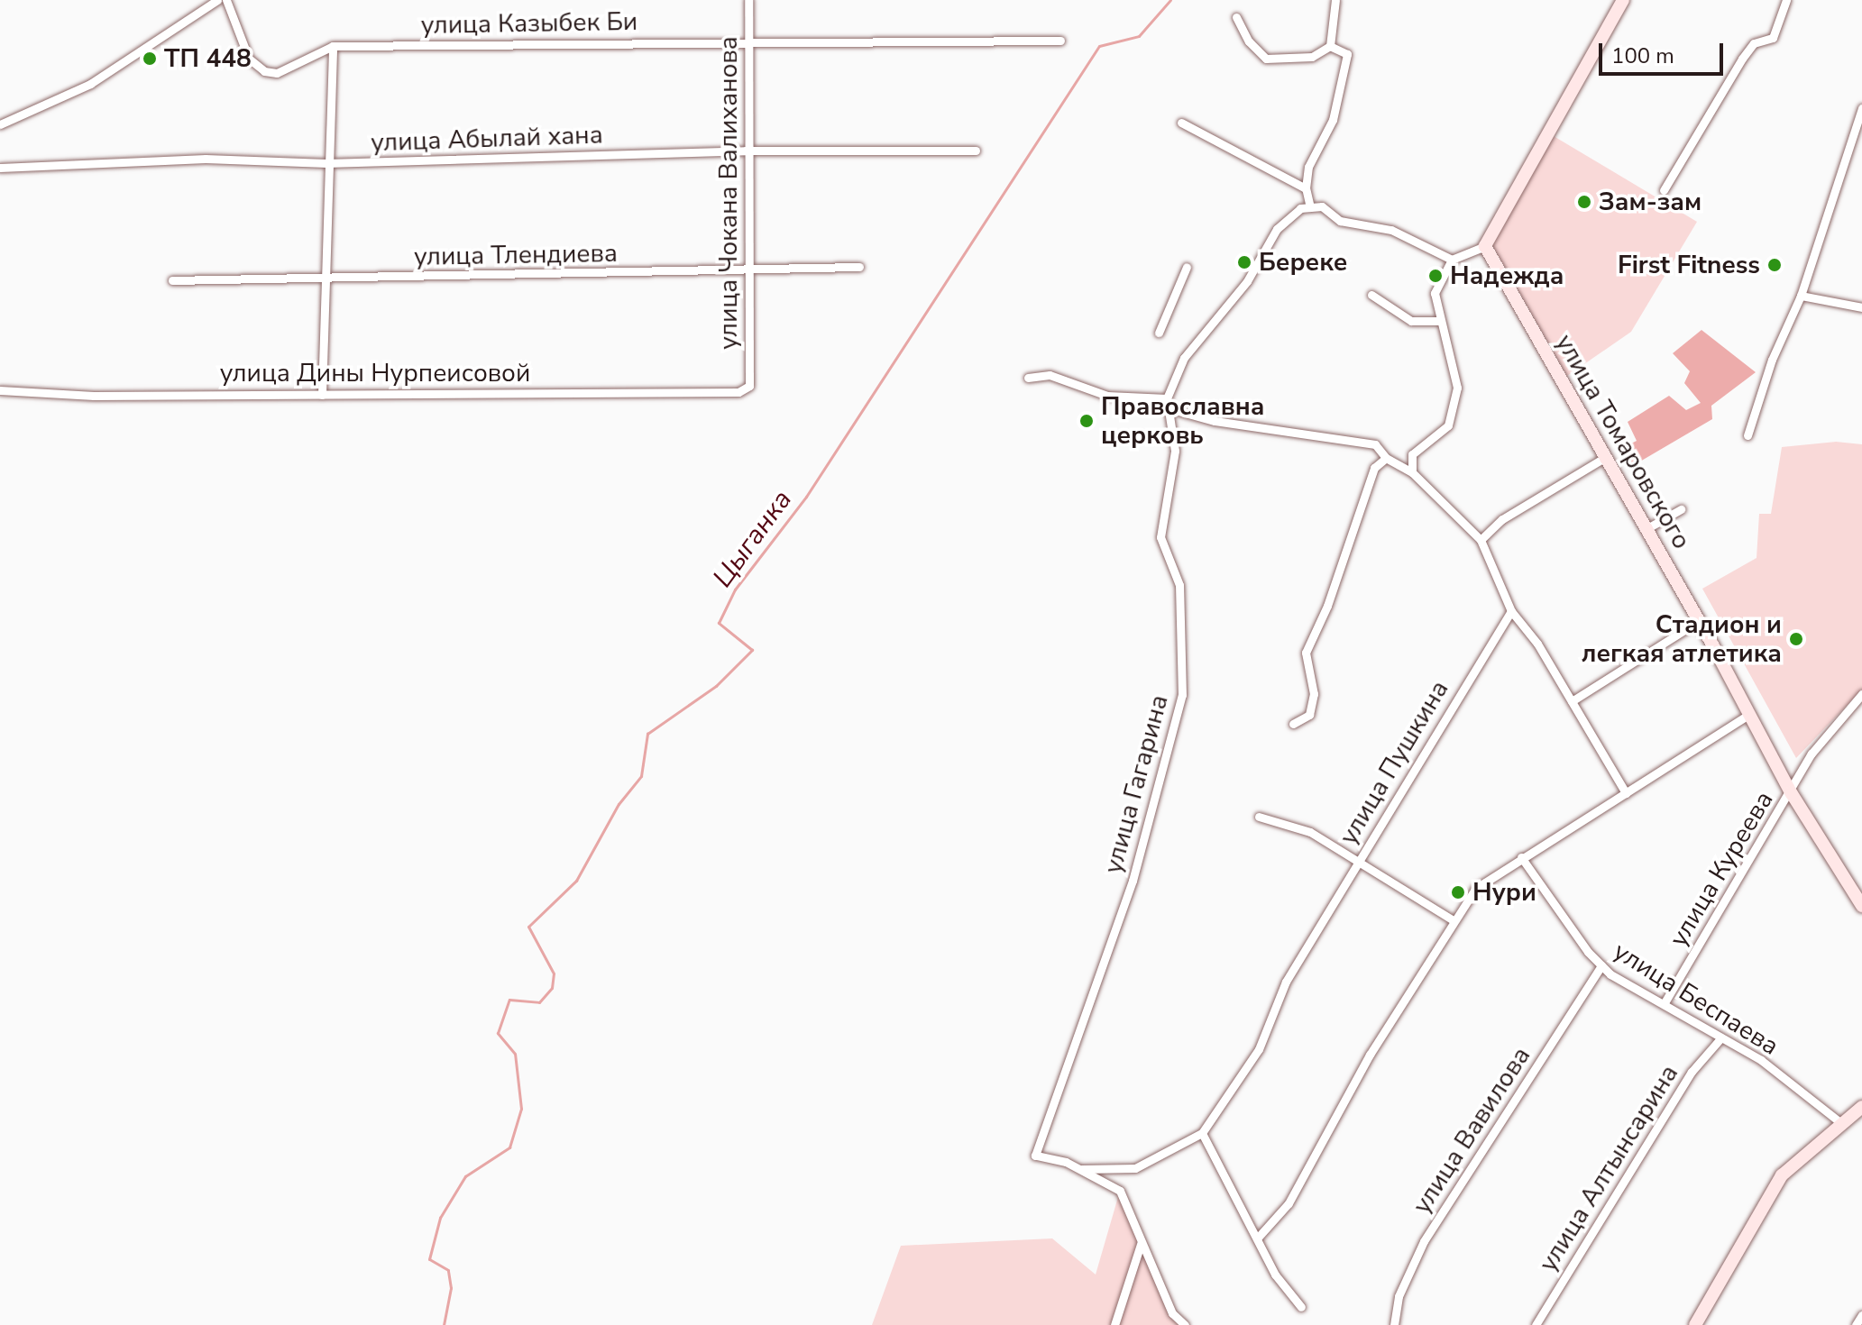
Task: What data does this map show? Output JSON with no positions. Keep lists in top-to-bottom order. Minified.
{"streets":{"street":["улица Казыбек Би","улица Абылай хана","улица Чокана Валиханова","улица Тлендиева","улица Дины Нурпеисовой","улица Томаровского","улица Пушкина","улица Гагарина","улица Куреева","улица Беспаева","улица Вавилова","улица Алтынсарина"]},"crossings":[["улица Казыбек Би","улица Чокана Валиханова"],["улица Абылай хана","улица Чокана Валиханова"],["улица Чокана Валиханова","улица Тлендиева"],["улица Чокана Валиханова","улица Дины Нурпеисовой"],["улица Томаровского","улица Куреева"],["улица Пушкина","улица Гагарина"],["улица Куреева","улица Беспаева"],["улица Беспаева","улица Вавилова"],["улица Беспаева","улица Алтынсарина"]],"water":["Цыганка"],"places":["ТП 448","Зам-зам","Береке","First Fitness","Надежда","Православна церковь","Стадион и легкая атлетика","Нури"],"scale_bar":"100 m"}
